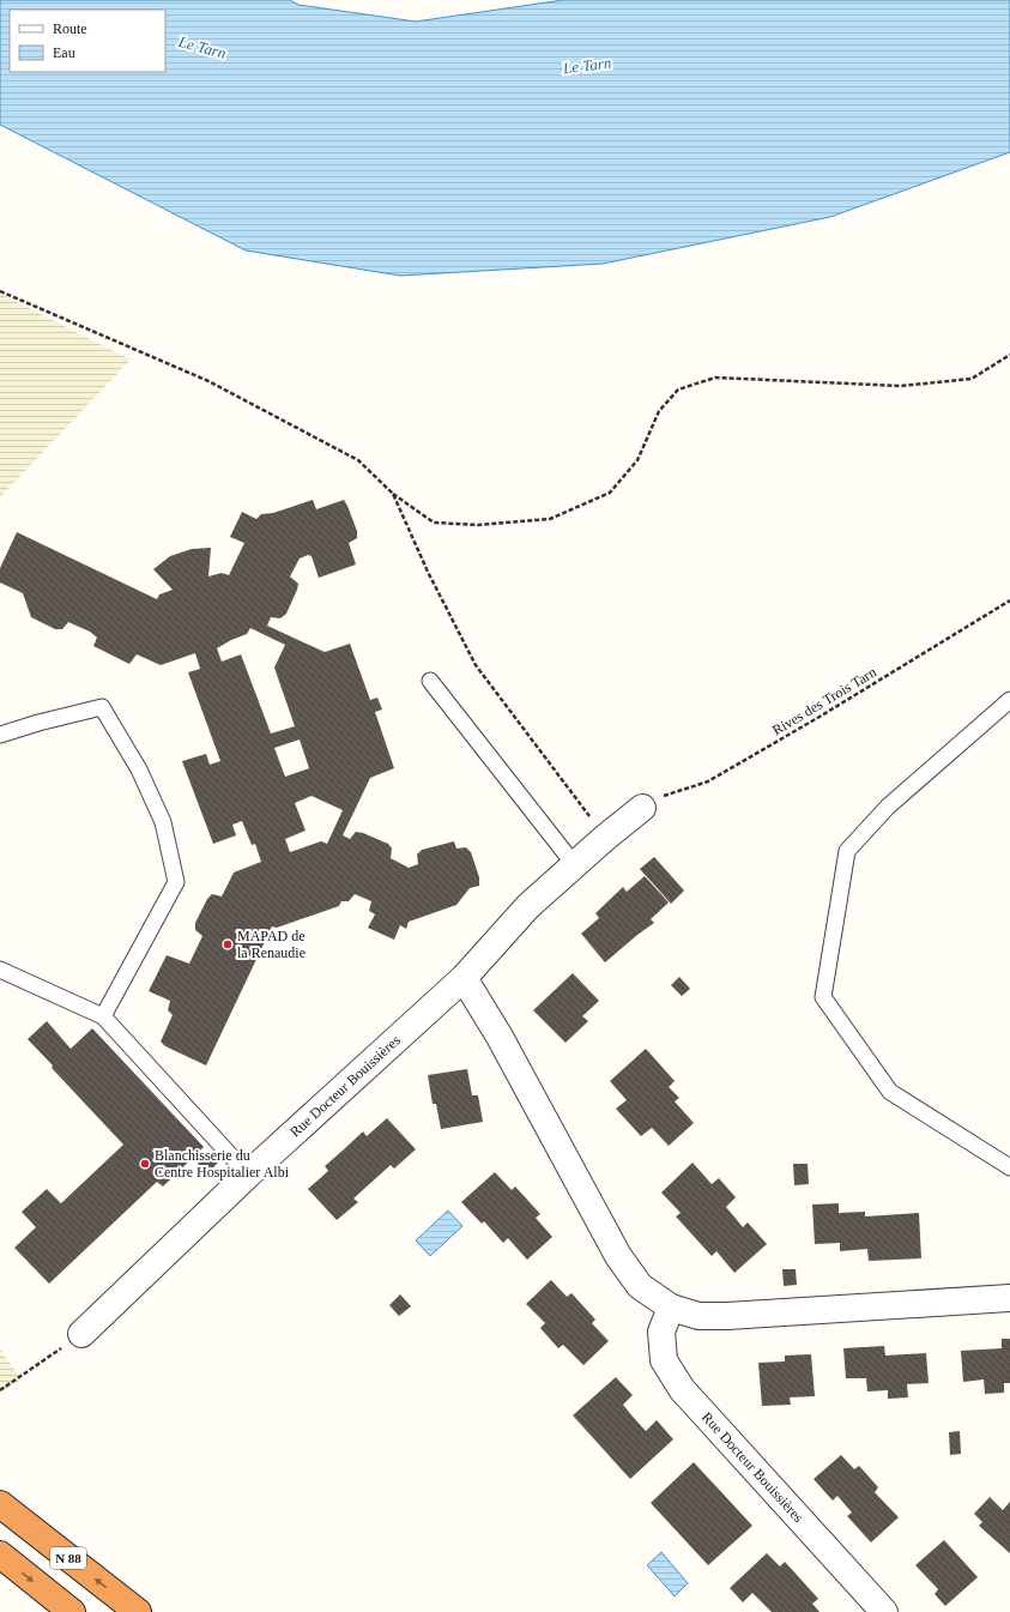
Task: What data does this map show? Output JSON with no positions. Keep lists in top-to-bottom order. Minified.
{"streets":{"highway":["N 88"],"street":["Rue Docteur Bouissières"],"path":["Rives des Trois Tarn"]},"crossings":[["Rives des Trois Tarn","Rue Docteur Bouissières"]],"water":["Le Tarn"],"places":["MAPAD de la Renaudie","Blanchisserie du Centre Hospitalier Albi"],"legend":["Route","Eau"]}
